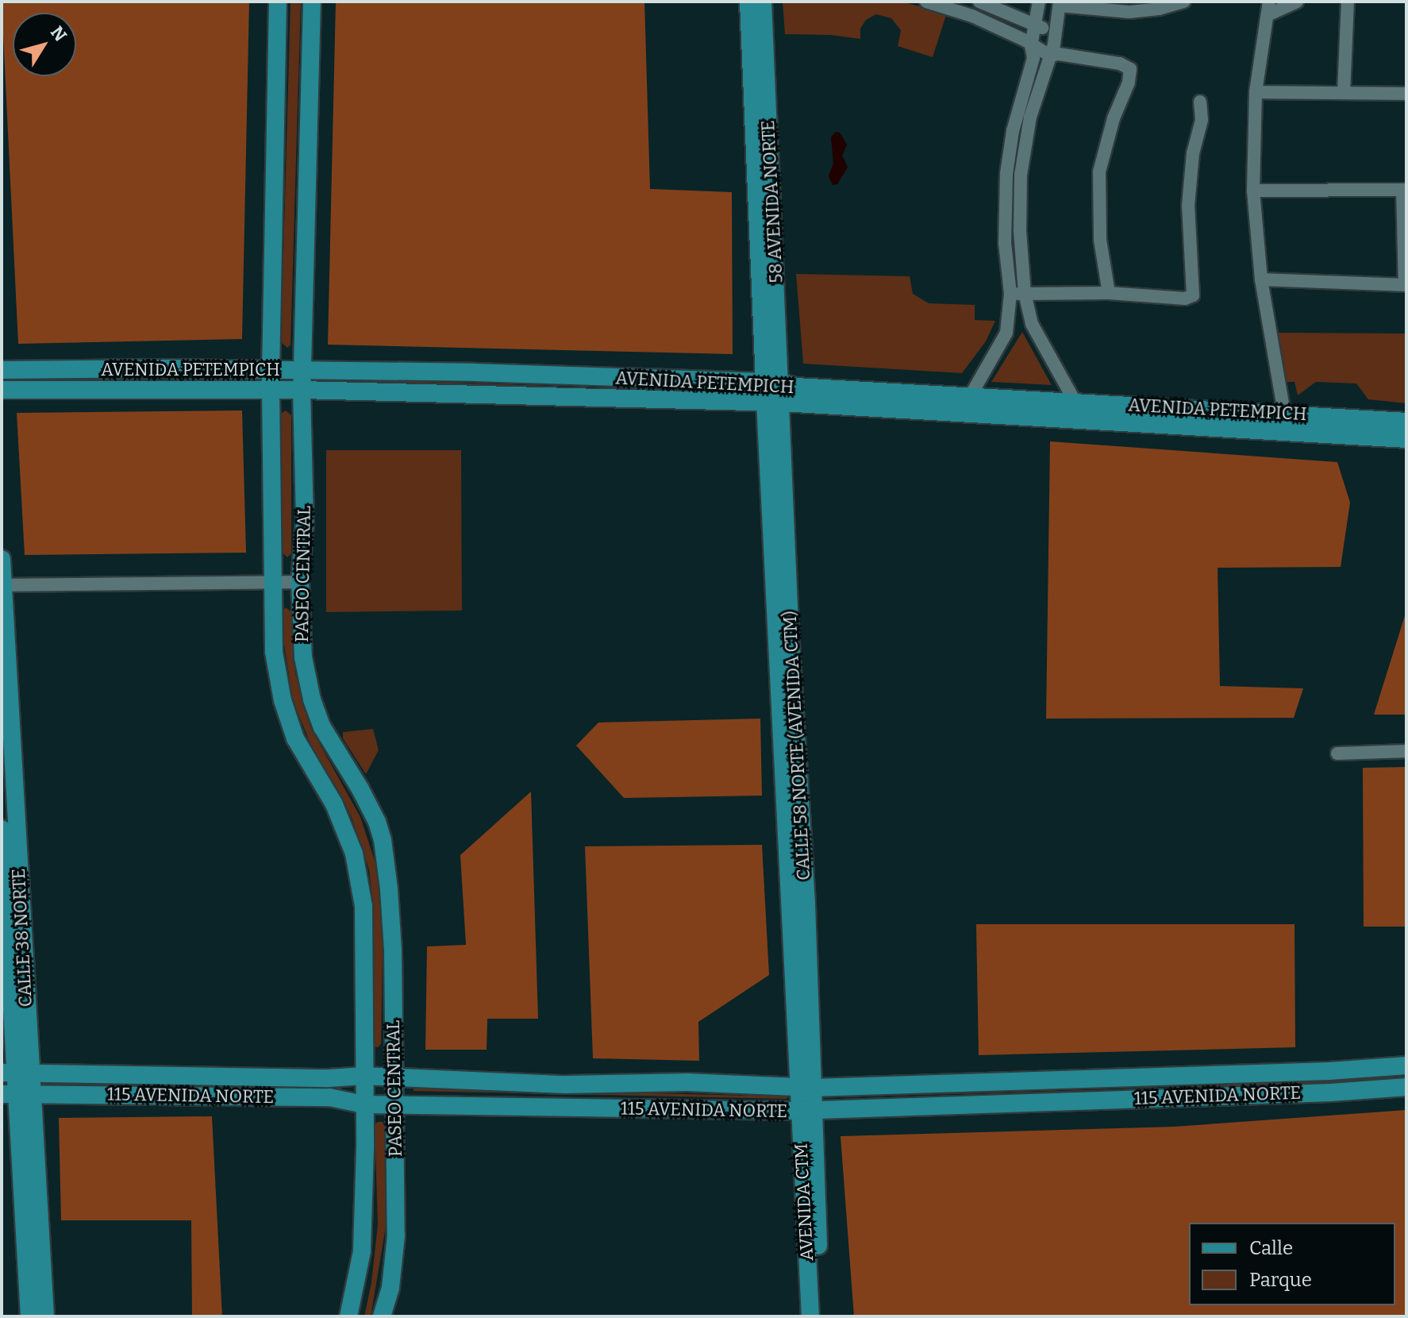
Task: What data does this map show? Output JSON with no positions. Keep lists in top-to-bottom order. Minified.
{"streets":{"main road":["58 AVENIDA NORTE","AVENIDA PETEMPICH","PASEO CENTRAL","CALLE 58 NORTE (AVENIDA CTM)","CALLE 38 NORTE","115 AVENIDA NORTE","AVENIDA CTM"]},"crossings":[["58 AVENIDA NORTE","AVENIDA PETEMPICH"],["58 AVENIDA NORTE","CALLE 58 NORTE (AVENIDA CTM)"],["AVENIDA PETEMPICH","PASEO CENTRAL"],["AVENIDA PETEMPICH","CALLE 58 NORTE (AVENIDA CTM)"],["PASEO CENTRAL","115 AVENIDA NORTE"],["CALLE 58 NORTE (AVENIDA CTM)","115 AVENIDA NORTE"],["CALLE 58 NORTE (AVENIDA CTM)","AVENIDA CTM"],["CALLE 38 NORTE","115 AVENIDA NORTE"],["115 AVENIDA NORTE","AVENIDA CTM"]],"legend":["Calle","Parque"],"north":"top right"}
